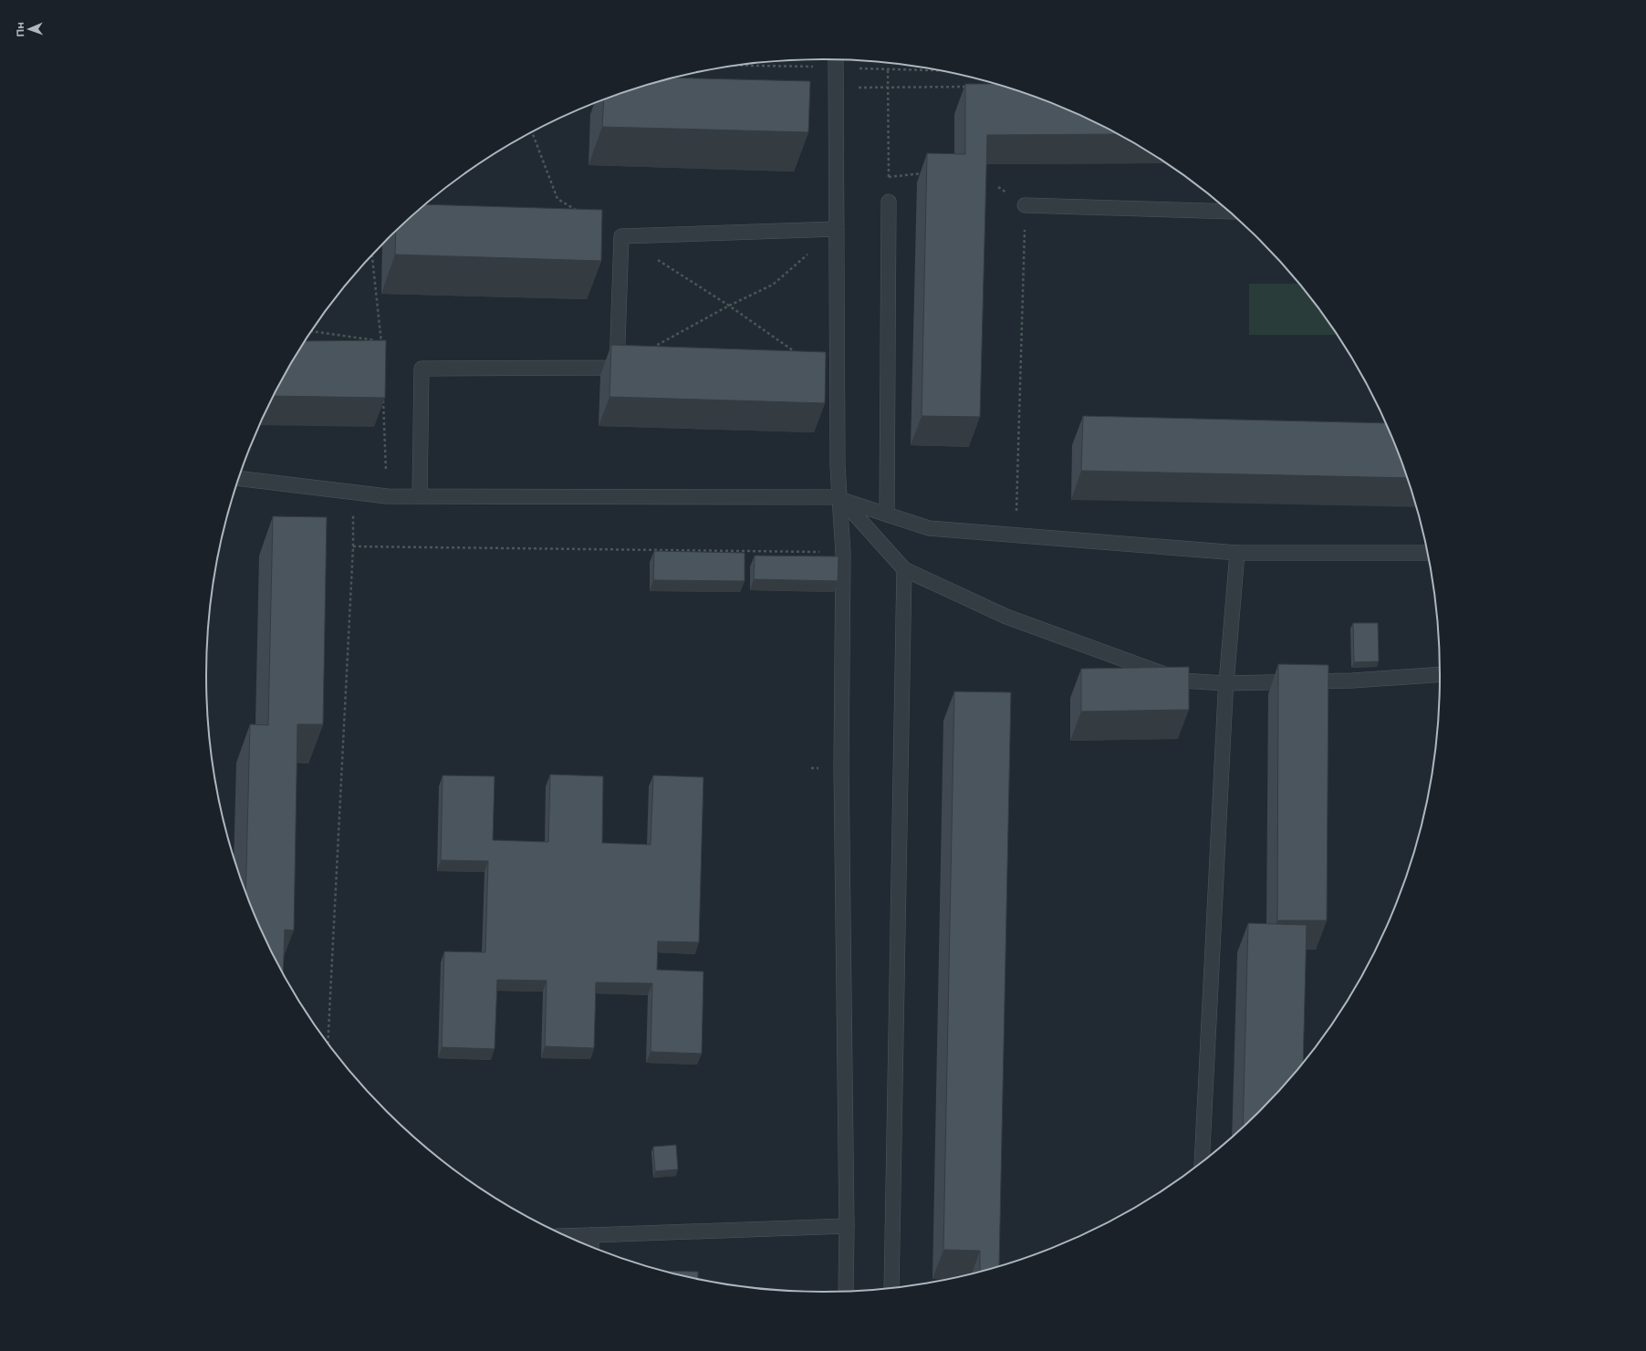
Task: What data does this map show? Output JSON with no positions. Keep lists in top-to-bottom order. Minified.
{"north":"left"}
